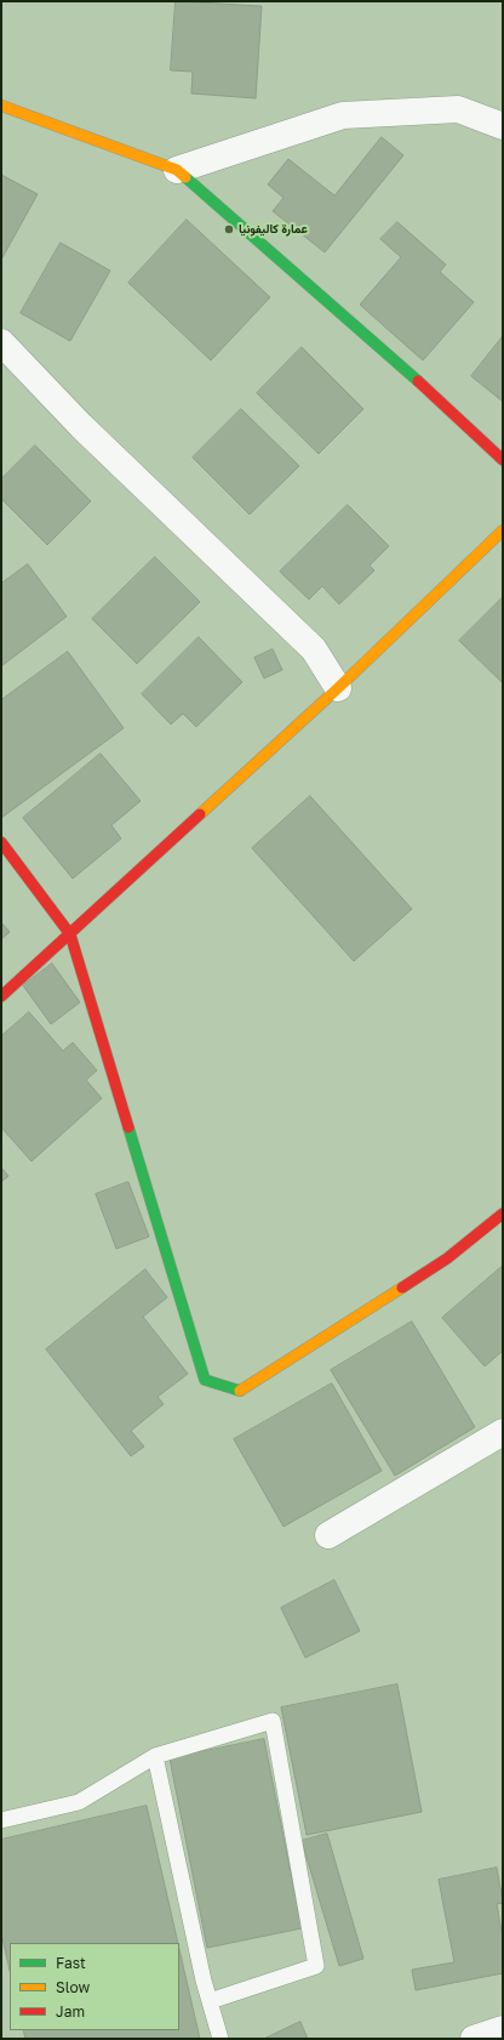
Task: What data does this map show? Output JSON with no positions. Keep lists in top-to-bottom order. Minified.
{"places":["عمارة كاليفونيا"],"legend":["Fast","Slow","Jam"]}
